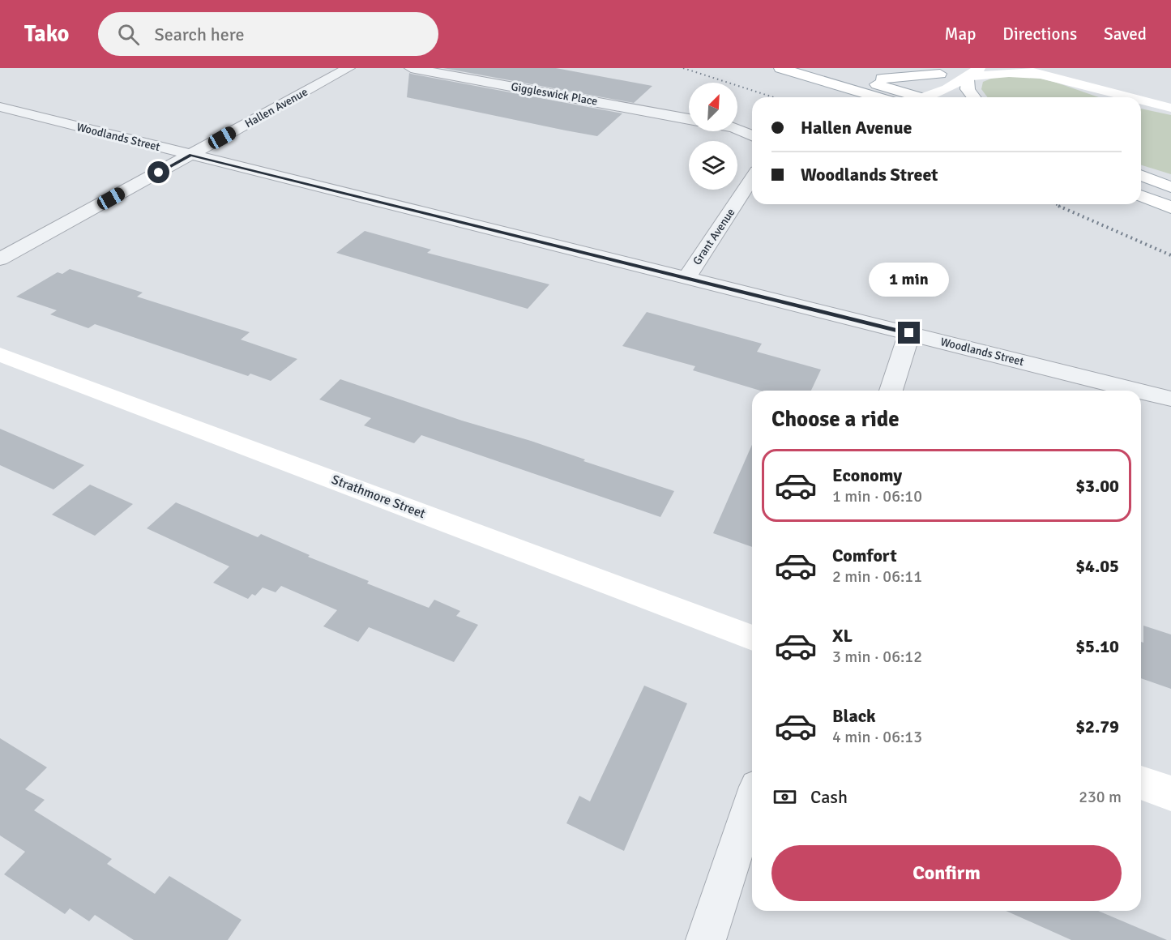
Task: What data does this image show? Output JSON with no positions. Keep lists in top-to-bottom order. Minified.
{"streets":{"main road":["Strathmore Street"],"street":["Giggleswick Place","Hallen Avenue","Woodlands Street","Grant Avenue"]},"crossings":[["Hallen Avenue","Woodlands Street"],["Woodlands Street","Grant Avenue"]],"north":"top right","page":{"header":"Tako","search":"Search here","nav":["Map","Directions","Saved"],"banner":["Hallen Avenue","Woodlands Street"],"bubble":"1 min","heading":"Choose a ride","list":[{"name":"Economy","note":"1 min · 06:10","value":"$3.00"},{"name":"Comfort","note":"2 min · 06:11","value":"$4.05"},{"name":"XL","note":"3 min · 06:12","value":"$5.10"},{"name":"Black","note":"4 min · 06:13","value":"$2.79"}],"pay":["Cash","230 m"],"buttons":"Confirm"}}
